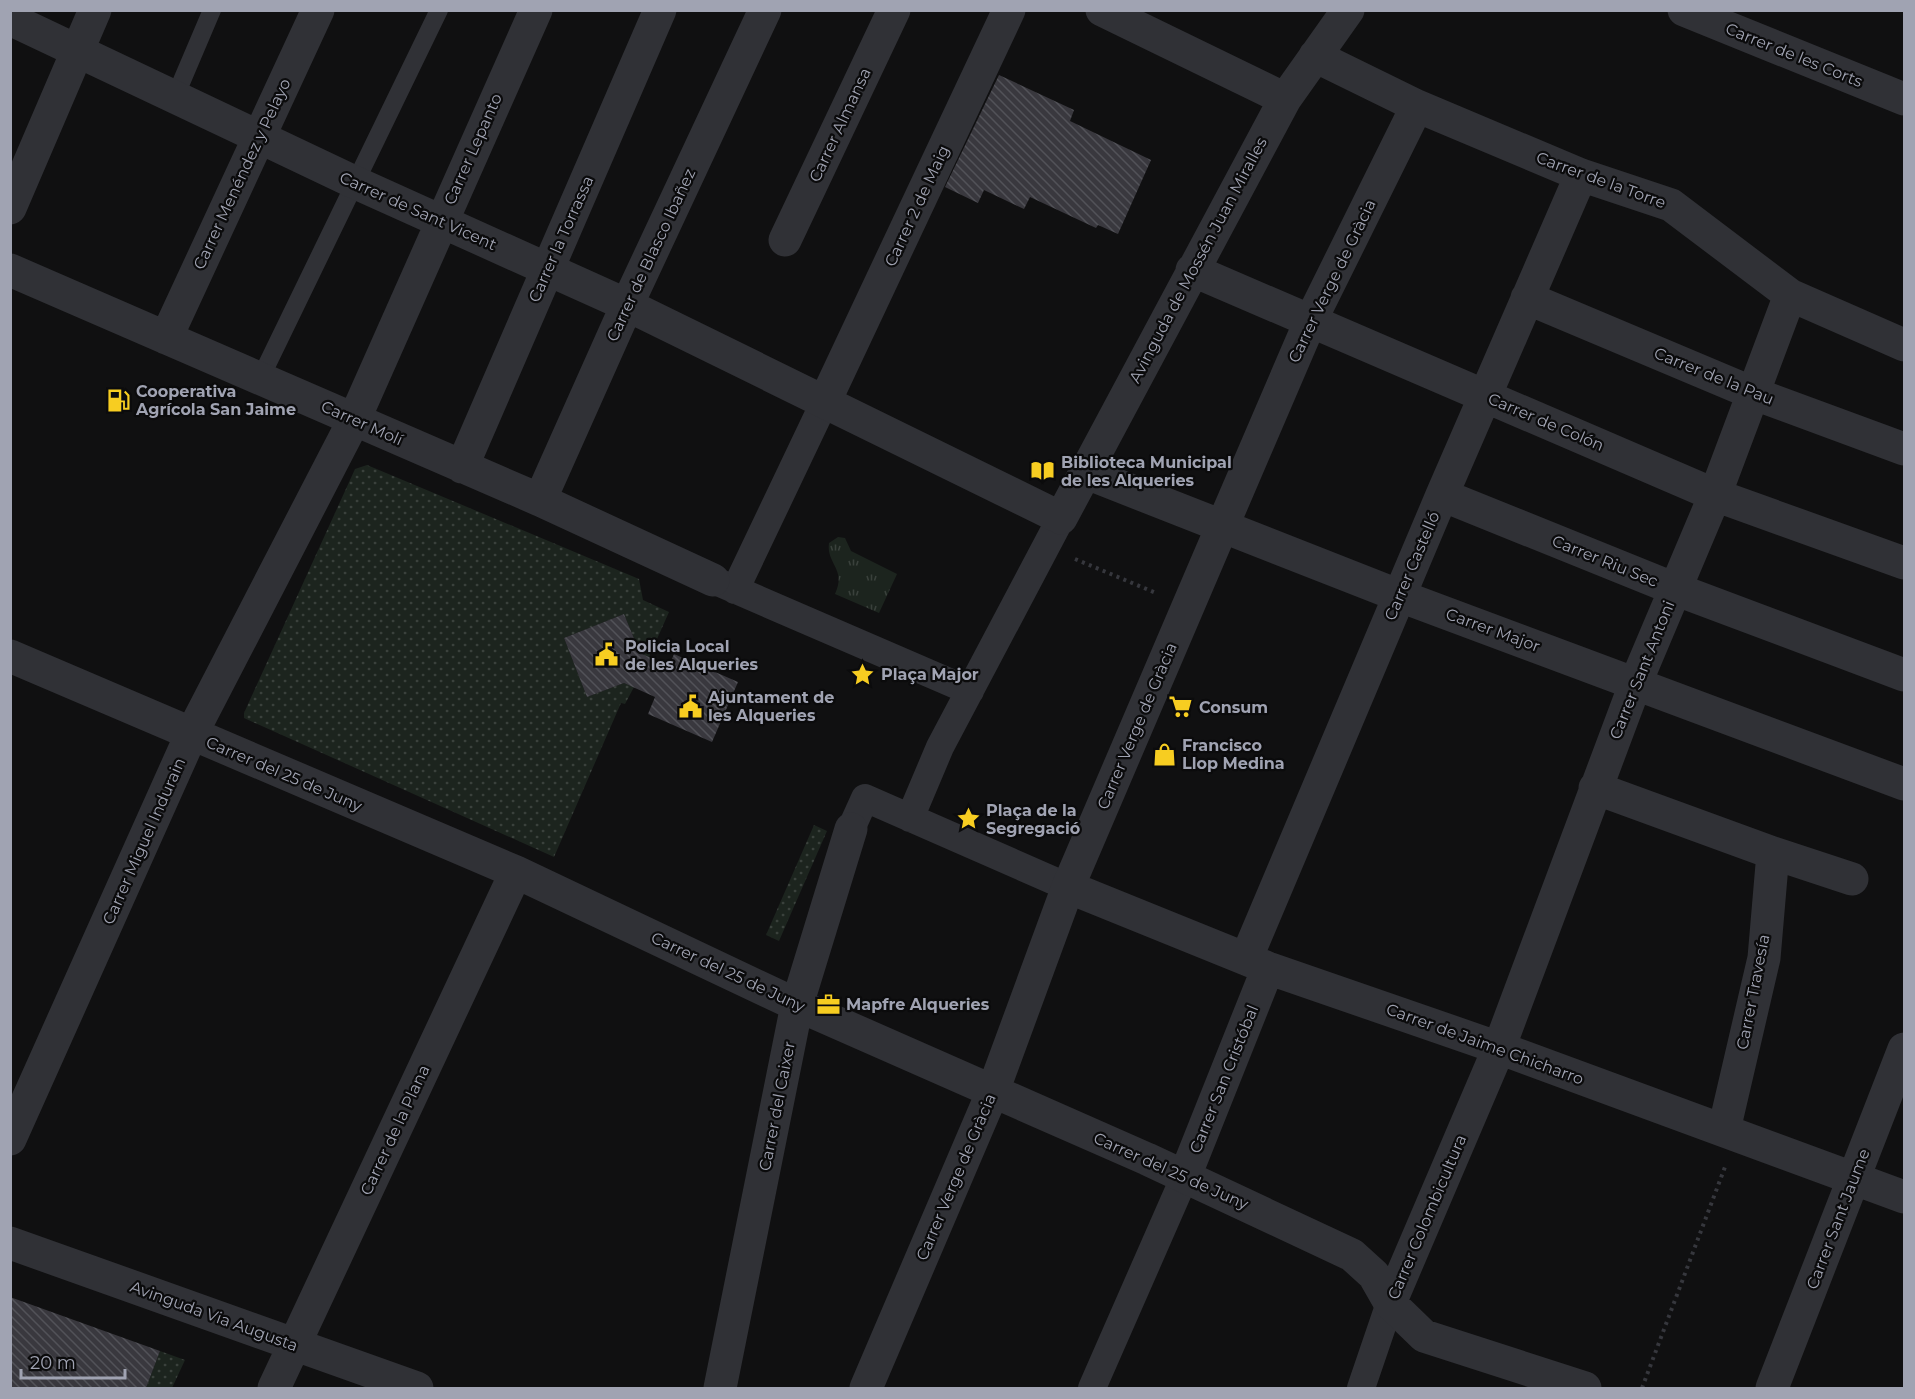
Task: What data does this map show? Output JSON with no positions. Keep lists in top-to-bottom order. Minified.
{"streets":{"street":["Carrer de les Corts","Carrer Almansa","Carrer Lepanto","Carrer Menéndez y Pelayo","Carrer de la Torre","Carrer 2 de Maig","Carrer de Sant Vicent","Carrer la Torrassa","Carrer de Blasco Ibañez","Avinguda de Mossén Juan Miralles","Carrer Verge de Gràcia","Carrer de la Pau","Carrer de Colón","Carrer Molí","Carrer Riu Sec","Carrer Castelló","Carrer Major","Carrer Sant Antoni","Carrer del 25 de Juny","Carrer Miguel Indurain","Carrer Travesía","Carrer de Jaime Chicharro","Carrer San Cristóbal","Carrer del Caixer","Carrer de la Plana","Carrer Colombicultura","Carrer Sant Jaume","Avinguda Via Augusta"]},"crossings":[["Carrer Lepanto","Carrer de Sant Vicent"],["Carrer Lepanto","Carrer Molí"],["Carrer Lepanto","Carrer Miguel Indurain"],["Carrer Menéndez y Pelayo","Carrer de Sant Vicent"],["Carrer Menéndez y Pelayo","Carrer Molí"],["Carrer de la Torre","Avinguda de Mossén Juan Miralles"],["Carrer de la Torre","Carrer Verge de Gràcia"],["Carrer de la Torre","Carrer Castelló"],["Carrer de la Torre","Carrer Sant Antoni"],["Carrer 2 de Maig","Carrer de Sant Vicent"],["Carrer de Sant Vicent","Carrer la Torrassa"],["Carrer de Sant Vicent","Carrer de Blasco Ibañez"],["Carrer la Torrassa","Carrer Molí"],["Carrer de Blasco Ibañez","Carrer Molí"],["Avinguda de Mossén Juan Miralles","Carrer de Colón"],["Avinguda de Mossén Juan Miralles","Carrer Major"],["Carrer Verge de Gràcia","Carrer de Colón"],["Carrer Verge de Gràcia","Carrer Major"],["Carrer Verge de Gràcia","Carrer del 25 de Juny"],["Carrer Verge de Gràcia","Carrer de Jaime Chicharro"],["Carrer de la Pau","Carrer Castelló"],["Carrer de la Pau","Carrer Sant Antoni"],["Carrer de Colón","Carrer Castelló"],["Carrer de Colón","Carrer Sant Antoni"],["Carrer Molí","Carrer Miguel Indurain"],["Carrer Riu Sec","Carrer Castelló"],["Carrer Riu Sec","Carrer Sant Antoni"],["Carrer Castelló","Carrer Major"],["Carrer Castelló","Carrer de Jaime Chicharro"],["Carrer Castelló","Carrer San Cristóbal"],["Carrer Major","Carrer Sant Antoni"],["Carrer Sant Antoni","Carrer de Jaime Chicharro"],["Carrer Sant Antoni","Carrer Colombicultura"],["Carrer del 25 de Juny","Carrer Miguel Indurain"],["Carrer del 25 de Juny","Carrer San Cristóbal"],["Carrer del 25 de Juny","Carrer del Caixer"],["Carrer del 25 de Juny","Carrer de la Plana"],["Carrer del 25 de Juny","Carrer Colombicultura"],["Carrer Travesía","Carrer de Jaime Chicharro"],["Carrer de Jaime Chicharro","Carrer San Cristóbal"],["Carrer de Jaime Chicharro","Carrer Colombicultura"],["Carrer de Jaime Chicharro","Carrer Sant Jaume"],["Carrer de la Plana","Avinguda Via Augusta"]],"places":{"fuel station":["Cooperativa Agrícola San Jaime"],"library":["Biblioteca Municipal de les Alqueries"],"public building":["Policia Local de les Alqueries","Ajuntament de les Alqueries"],"place":["Plaça Major","Plaça de la Segregació"],"supermarket":["Consum"],"shop":["Francisco Llop Medina"],"office":["Mapfre Alqueries"]},"scale_bar":"20 m"}
